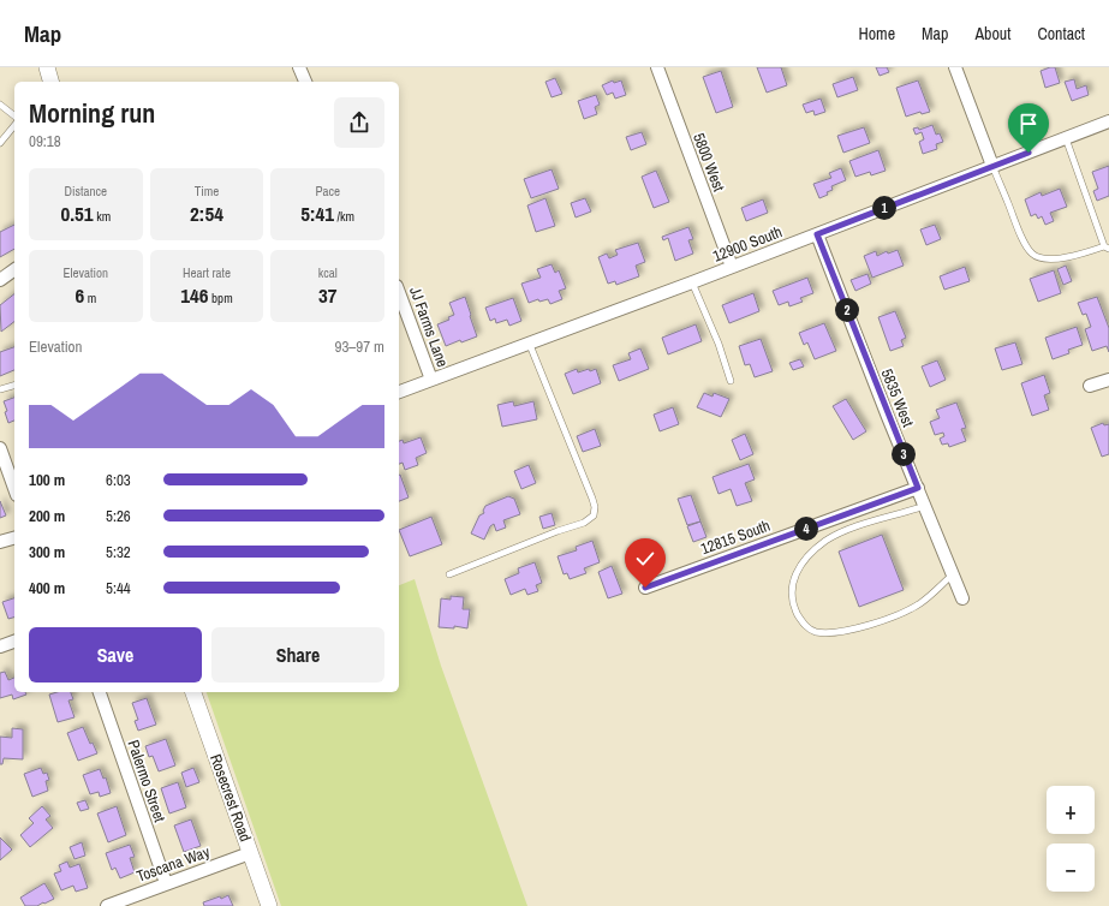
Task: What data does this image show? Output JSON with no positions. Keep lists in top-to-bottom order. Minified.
{"streets":{"main road":["Rosecrest Road"],"street":["5800 West","12900 South","JJ Farms Lane","5835 West","12815 South","Palermo Street","Toscana Way"]},"crossings":[["5800 West","12900 South"],["12900 South","JJ Farms Lane"],["12900 South","5835 West"],["5835 West","12815 South"],["Palermo Street","Toscana Way"],["Rosecrest Road","Toscana Way"]],"page":{"header":"Map","nav":["Home","Map","About","Contact"],"heading":["Morning run","09:18"],"stats":[["Distance","0.51 km"],["Time","2:54"],["Pace","5:41 /km"],["Elevation","6 m"],["Heart rate","146 bpm"],["kcal","37"]],"pins":["1","2","3","4"],"chart":["Elevation","93–97 m"],"list":[{"name":"100 m","note":"6:03"},{"name":"200 m","note":"5:26"},{"name":"300 m","note":"5:32"},{"name":"400 m","note":"5:44"}],"buttons":["Save","Share"],"map_buttons":["+","−"]}}
